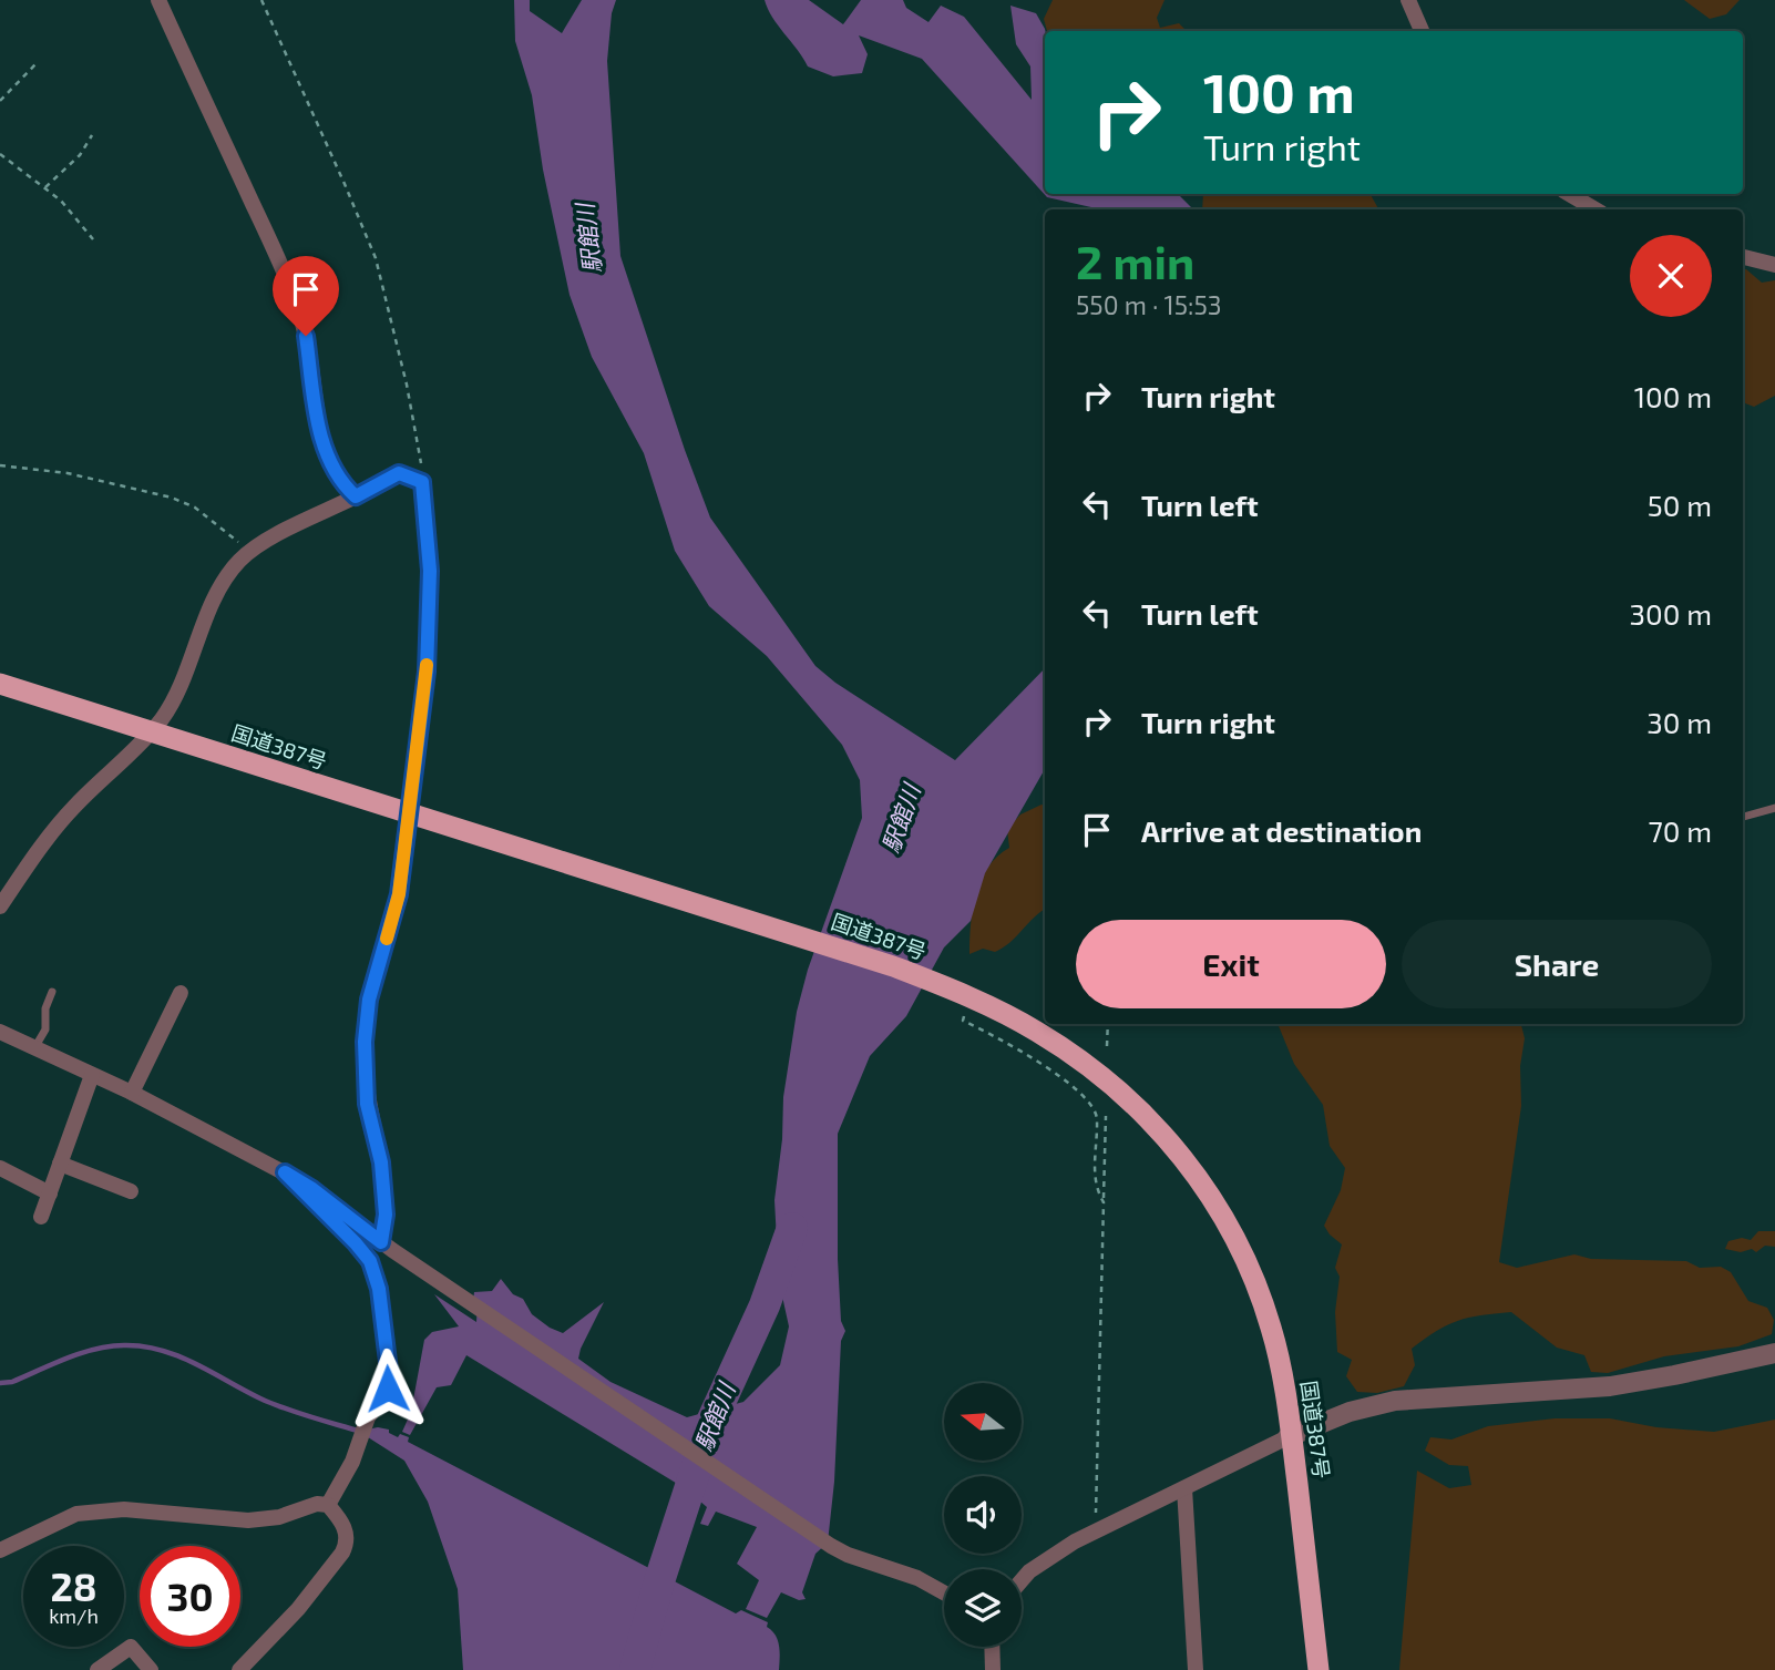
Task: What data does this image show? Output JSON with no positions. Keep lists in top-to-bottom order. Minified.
{"streets":{"highway":["国道387号"]},"water":["駅館川"],"north":"left","page":{"turn":["100 m","Turn right"],"heading":["2 min","550 m · 15:53"],"list":[{"name":"Turn right","value":"100 m"},{"name":"Turn left","value":"50 m"},{"name":"Turn left","value":"300 m"},{"name":"Turn right","value":"30 m"},{"name":"Arrive at destination","value":"70 m"}],"buttons":["Exit","Share"],"speed":"28 km/h","limit":"30"}}
